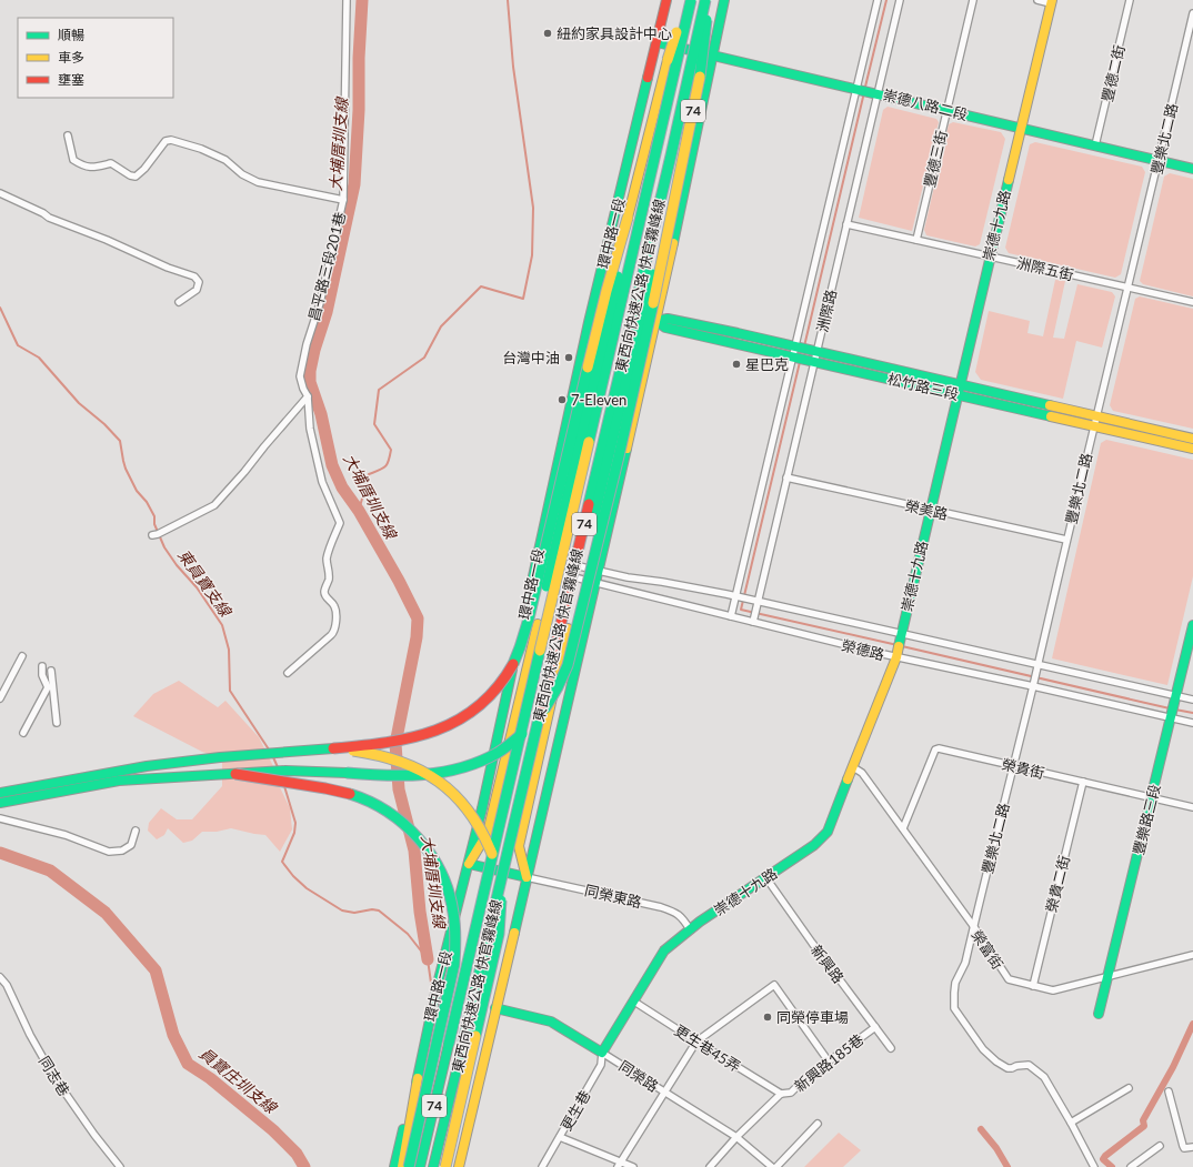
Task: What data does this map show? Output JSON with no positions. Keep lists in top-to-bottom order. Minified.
{"streets":{"main road":["崇德八路二段","74","崇德十九路","環中路一段","東西向快速公路 快官霧峰線","松竹路三段","豐樂路三段","同榮路"],"street":["豐德二街","豐樂北二路","豐德三街","昌平路三段201巷","洲際五街","洲際路","榮美路","榮德路","榮貴街","榮貴二街","同榮東路","榮富街","新興路","更生巷45弄","新興路185巷","同志巷","更生巷"]},"crossings":[["豐德二街","崇德八路二段"],["崇德八路二段","豐樂北二路"],["崇德八路二段","豐德三街"],["崇德八路二段","崇德十九路"],["崇德八路二段","環中路一段"],["崇德八路二段","洲際路"],["74","環中路一段"],["74","同榮東路"],["豐樂北二路","洲際五街"],["豐樂北二路","松竹路三段"],["豐樂北二路","榮美路"],["豐樂北二路","榮德路"],["豐樂北二路","榮貴街"],["豐樂北二路","榮富街"],["豐德三街","洲際五街"],["崇德十九路","洲際五街"],["崇德十九路","松竹路三段"],["崇德十九路","榮美路"],["崇德十九路","榮德路"],["崇德十九路","同榮東路"],["崇德十九路","榮富街"],["崇德十九路","新興路"],["崇德十九路","更生巷45弄"],["崇德十九路","同榮路"],["崇德十九路","更生巷"],["環中路一段","松竹路三段"],["環中路一段","榮德路"],["洲際五街","洲際路"],["洲際路","松竹路三段"],["洲際路","榮美路"],["洲際路","榮德路"],["榮德路","豐樂路三段"],["榮貴街","豐樂路三段"],["榮貴街","榮貴二街"],["榮貴街","榮富街"],["豐樂路三段","榮富街"],["榮貴二街","榮富街"],["新興路","新興路185巷"],["更生巷45弄","新興路185巷"],["新興路185巷","同榮路"],["同榮路","更生巷"]],"water":["大埔厝圳支線","東員寶支線","員寶庄圳支線"],"places":["紐約家具設計中心","台灣中油","星巴克","7-Eleven","同榮停車場"],"legend":["順暢","車多","壅塞"]}
